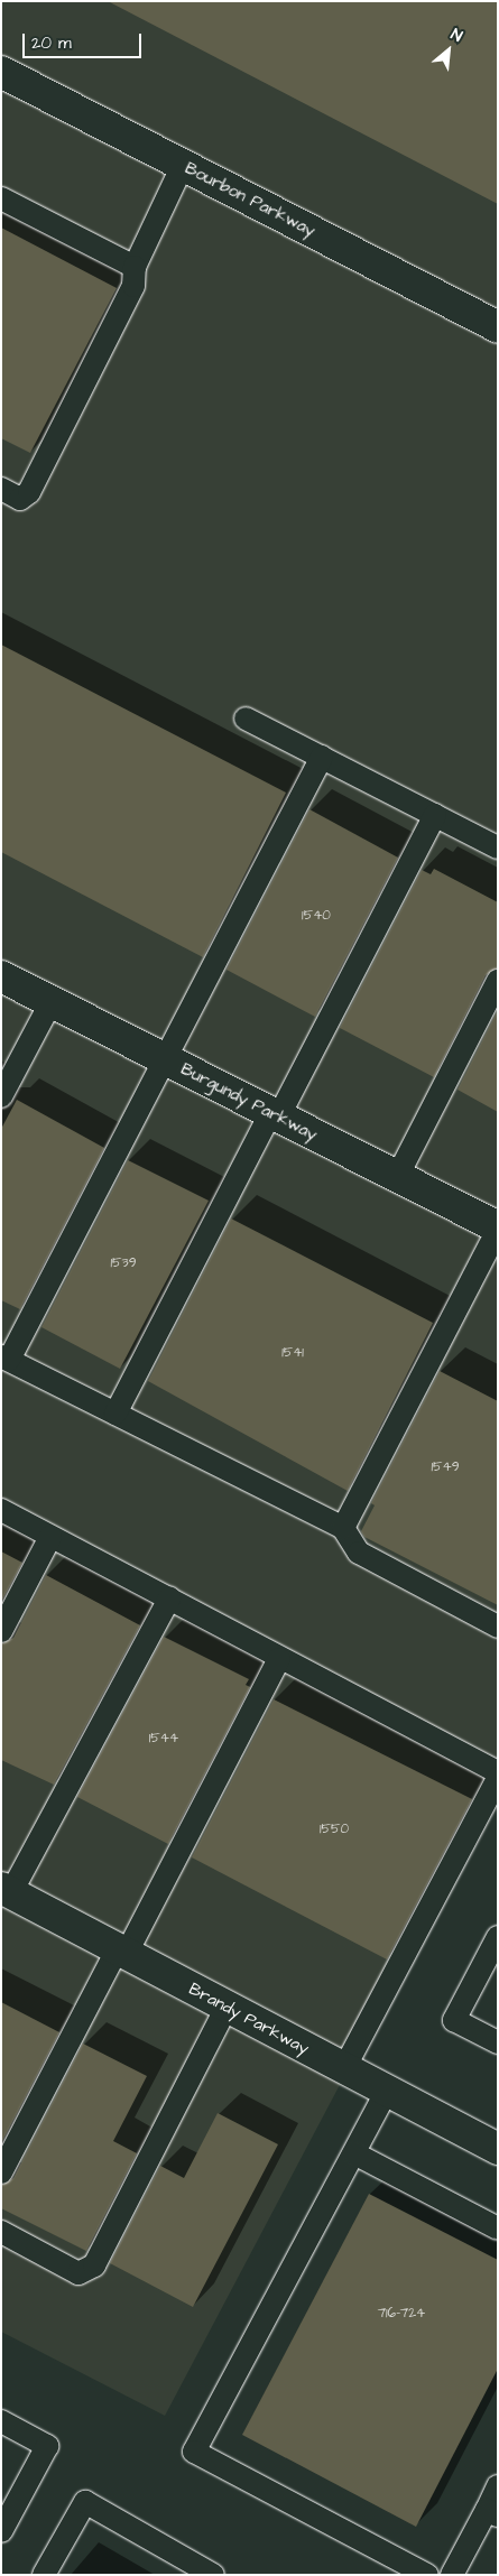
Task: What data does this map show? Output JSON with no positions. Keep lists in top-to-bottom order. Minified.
{"streets":{"street":["Bourbon Parkway","Burgundy Parkway","Brandy Parkway"]},"house_numbers":["1540","1539","1541","1549","1544","1550","716-724"],"scale_bar":"20 m","north":"top right"}
